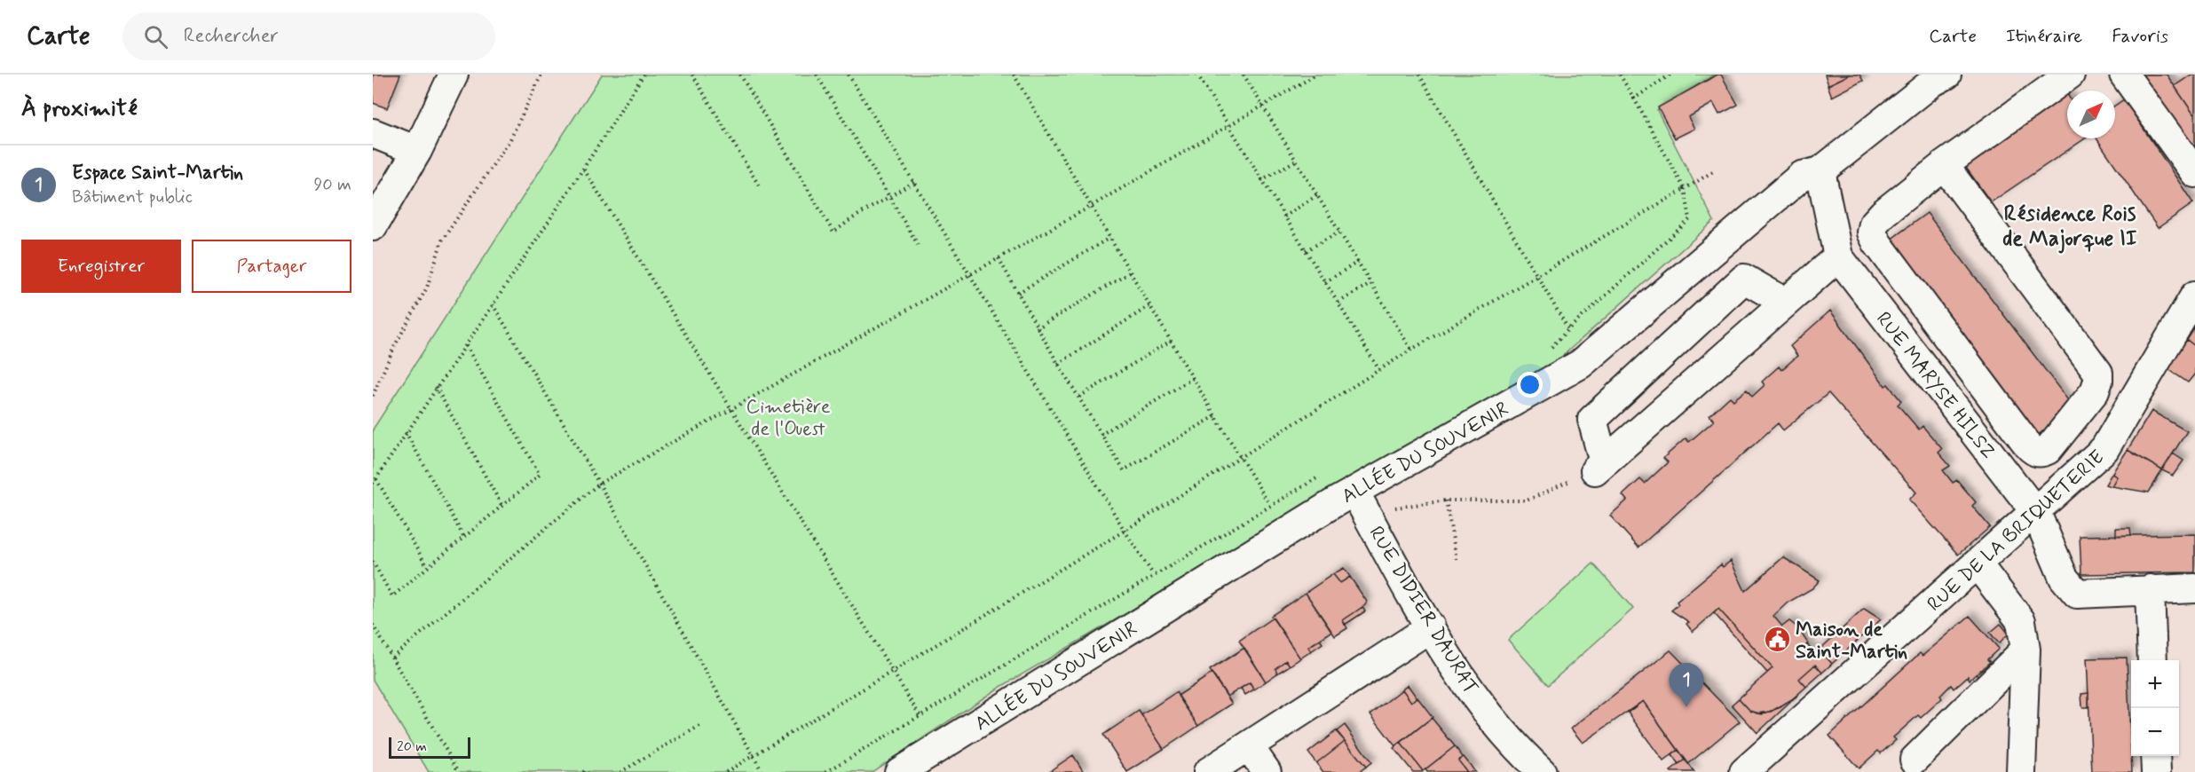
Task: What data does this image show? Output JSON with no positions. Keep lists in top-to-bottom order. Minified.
{"streets":{"street":["RUE MARYSE HILSZ","ALLÉE DU SOUVENIR","RUE DE LA BRIQUETERIE","RUE DIDIER DAURAT"]},"crossings":[["RUE MARYSE HILSZ","ALLÉE DU SOUVENIR"],["RUE MARYSE HILSZ","RUE DE LA BRIQUETERIE"],["ALLÉE DU SOUVENIR","RUE DIDIER DAURAT"]],"districts":["Résidence Rois de Majorque II"],"parks":["Cimetière de l'Ouest"],"places":{"public building":["Maison de Saint-Martin"]},"scale_bar":"20 m","north":"top right","page":{"header":"Carte","search":"Rechercher","nav":["Carte","Itinéraire","Favoris"],"heading":"À proximité","list":[{"mark":"1","name":"Espace Saint-Martin","note":"Bâtiment public","value":"90 m"}],"buttons":["Enregistrer","Partager"],"map_buttons":["+","−"],"pins":"1","scale":"20 m"}}
